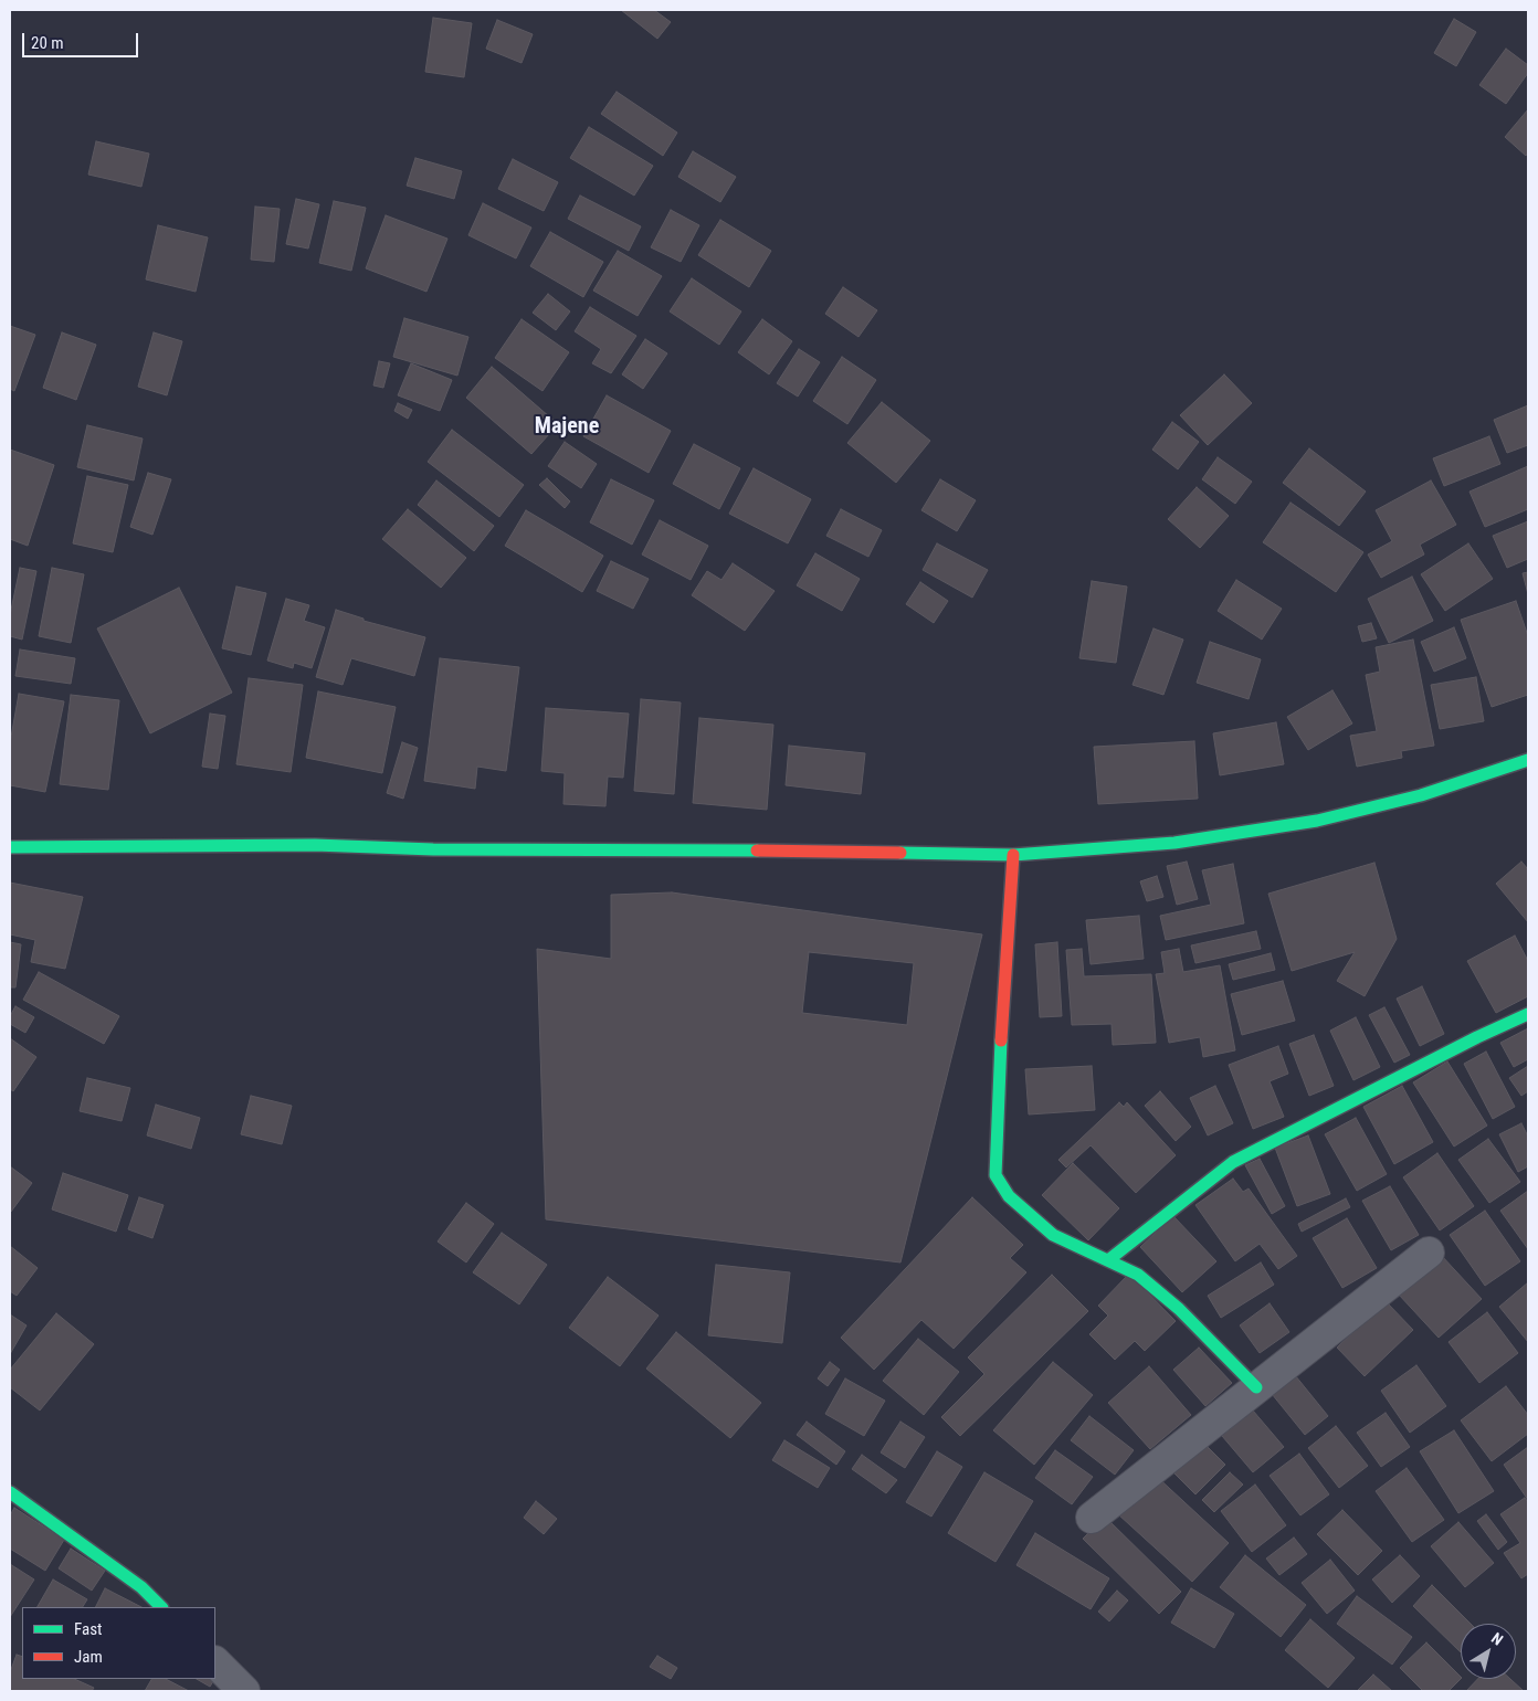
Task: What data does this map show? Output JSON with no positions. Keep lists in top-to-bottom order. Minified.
{"districts":["Majene"],"legend":["Fast","Jam"],"scale_bar":"20 m","north":"top right"}
